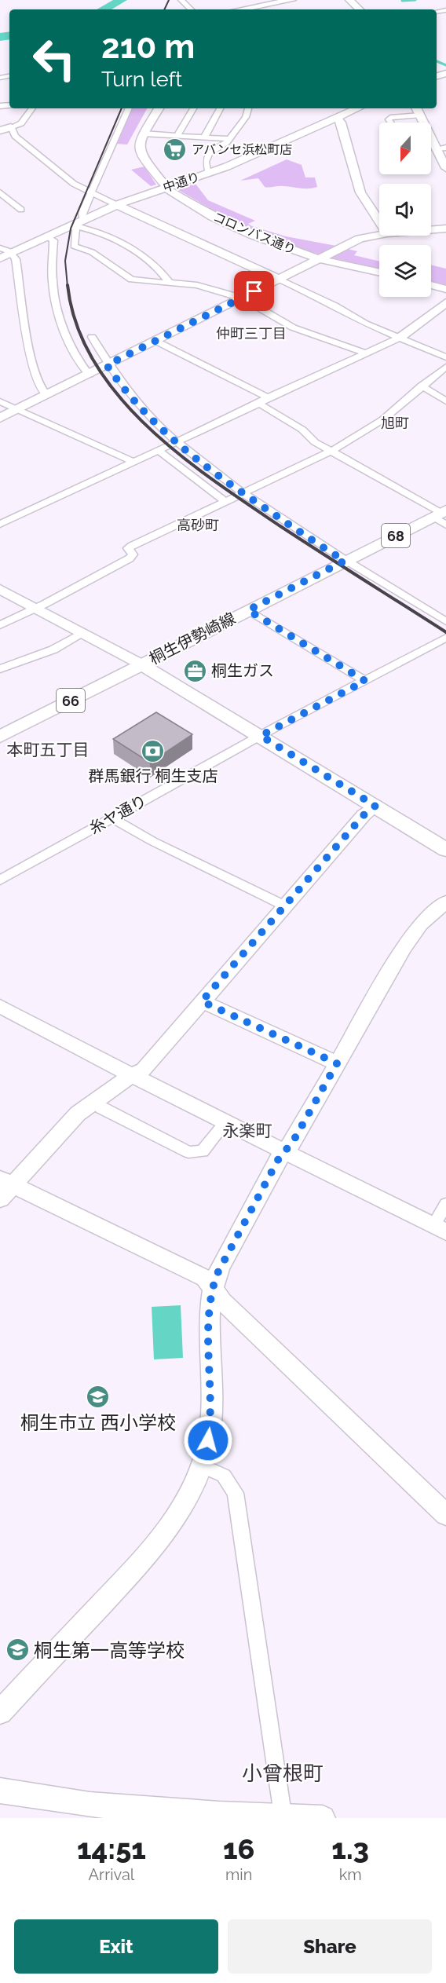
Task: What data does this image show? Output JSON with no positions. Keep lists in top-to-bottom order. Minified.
{"streets":{"main road":["68","桐生伊勢崎線","66"],"street":["中通り","コロンバス通り","糸ヤ通り"]},"crossings":[["中通り","コロンバス通り"],["桐生伊勢崎線","66"]],"districts":["仲町三丁目","旭町","高砂町","本町五丁目","永楽町","小曾根町"],"places":{"supermarket":["アバンセ浜松町店"],"office":["桐生ガス"],"bank":["群馬銀行 桐生支店"],"school or university":["桐生市立 西小学校","桐生第一高等学校"]},"north":"bottom","page":{"turn":["210 m","Turn left"],"eta":["14:51","Arrival","16","min","1.3","km"],"buttons":["Exit","Share"]}}
